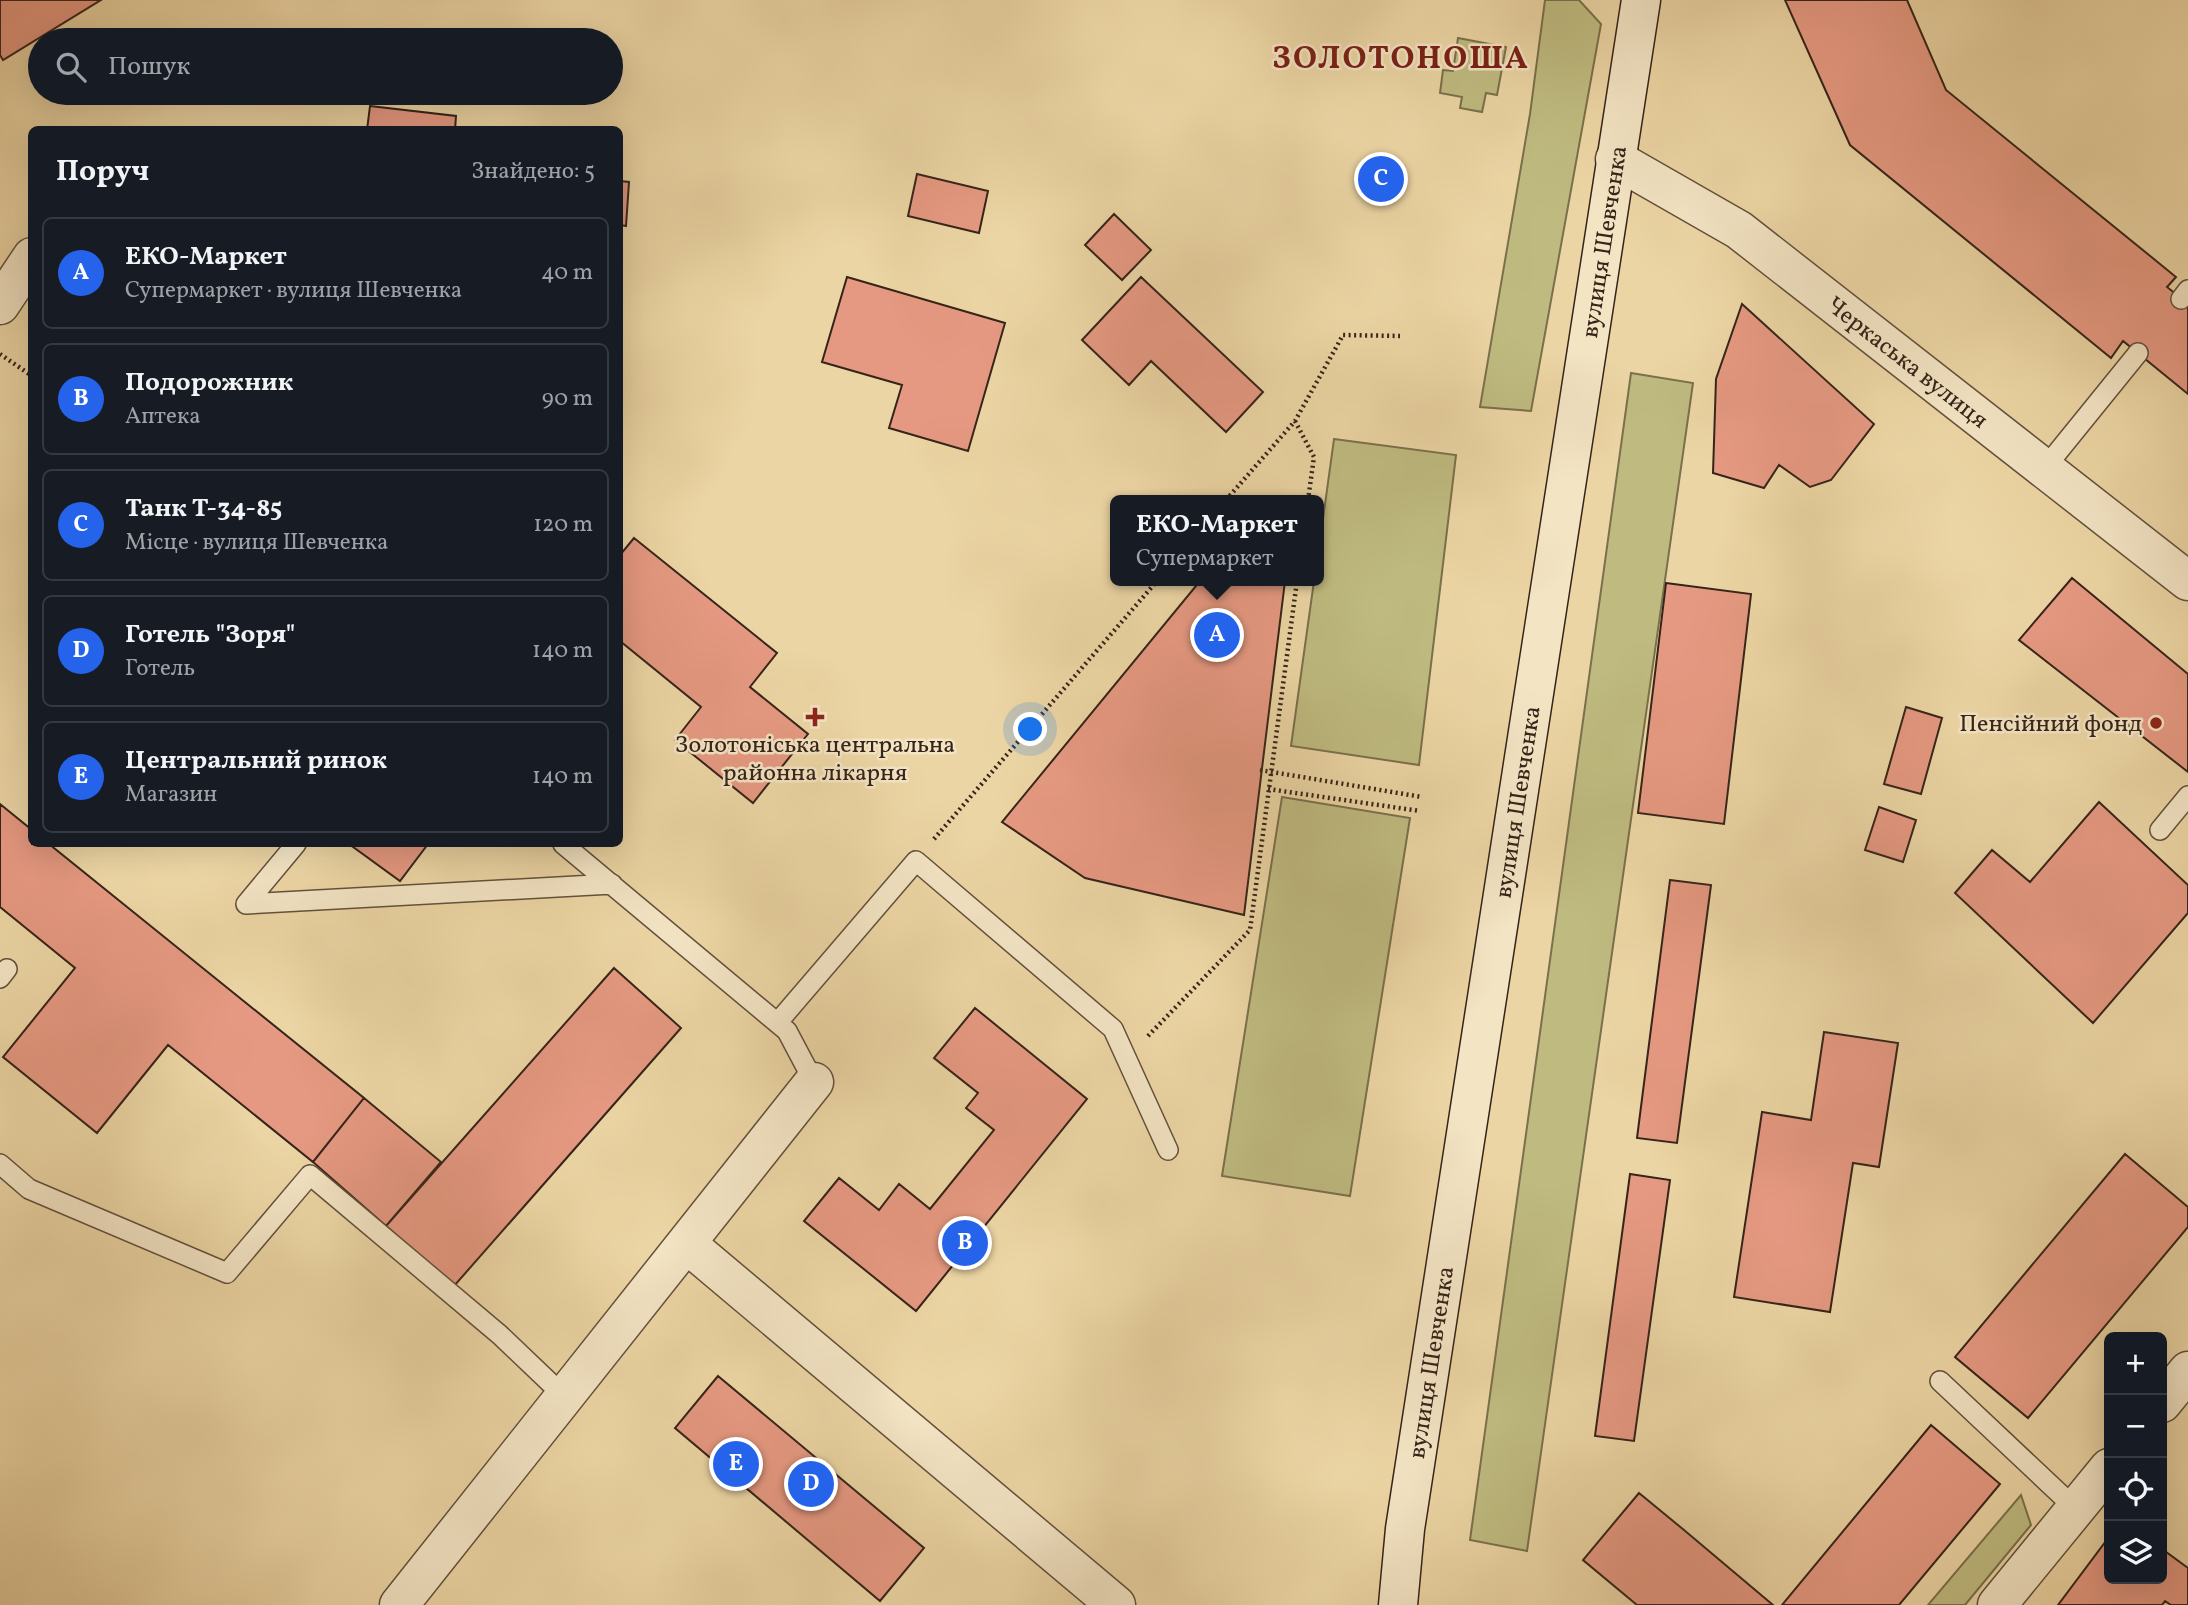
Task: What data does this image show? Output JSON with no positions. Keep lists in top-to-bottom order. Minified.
{"streets":{"street":["вулиця Шевченка","Черкаська вулиця"]},"crossings":[["вулиця Шевченка","Черкаська вулиця"]],"districts":["ЗОЛОТОНОША"],"places":{"health":["Золотоніська центральна районна лікарня"],"other":["Пенсійний фонд"]},"page":{"search":"Пошук","heading":["Поруч","Знайдено: 5"],"pins":["C","A","B","E","D"],"list":[{"mark":"A","name":"ЕКО-Маркет","note":"Супермаркет · вулиця Шевченка","value":"40 m"},{"mark":"B","name":"Подорожник","note":"Аптека","value":"90 m"},{"mark":"C","name":"Танк Т-34-85","note":"Місце · вулиця Шевченка","value":"120 m"},{"mark":"D","name":"Готель \"Зоря\"","note":"Готель","value":"140 m"},{"mark":"E","name":"Центральний ринок","note":"Магазин","value":"140 m"}],"popup":["ЕКО-Маркет","Супермаркет"],"map_buttons":["+","−"]}}
